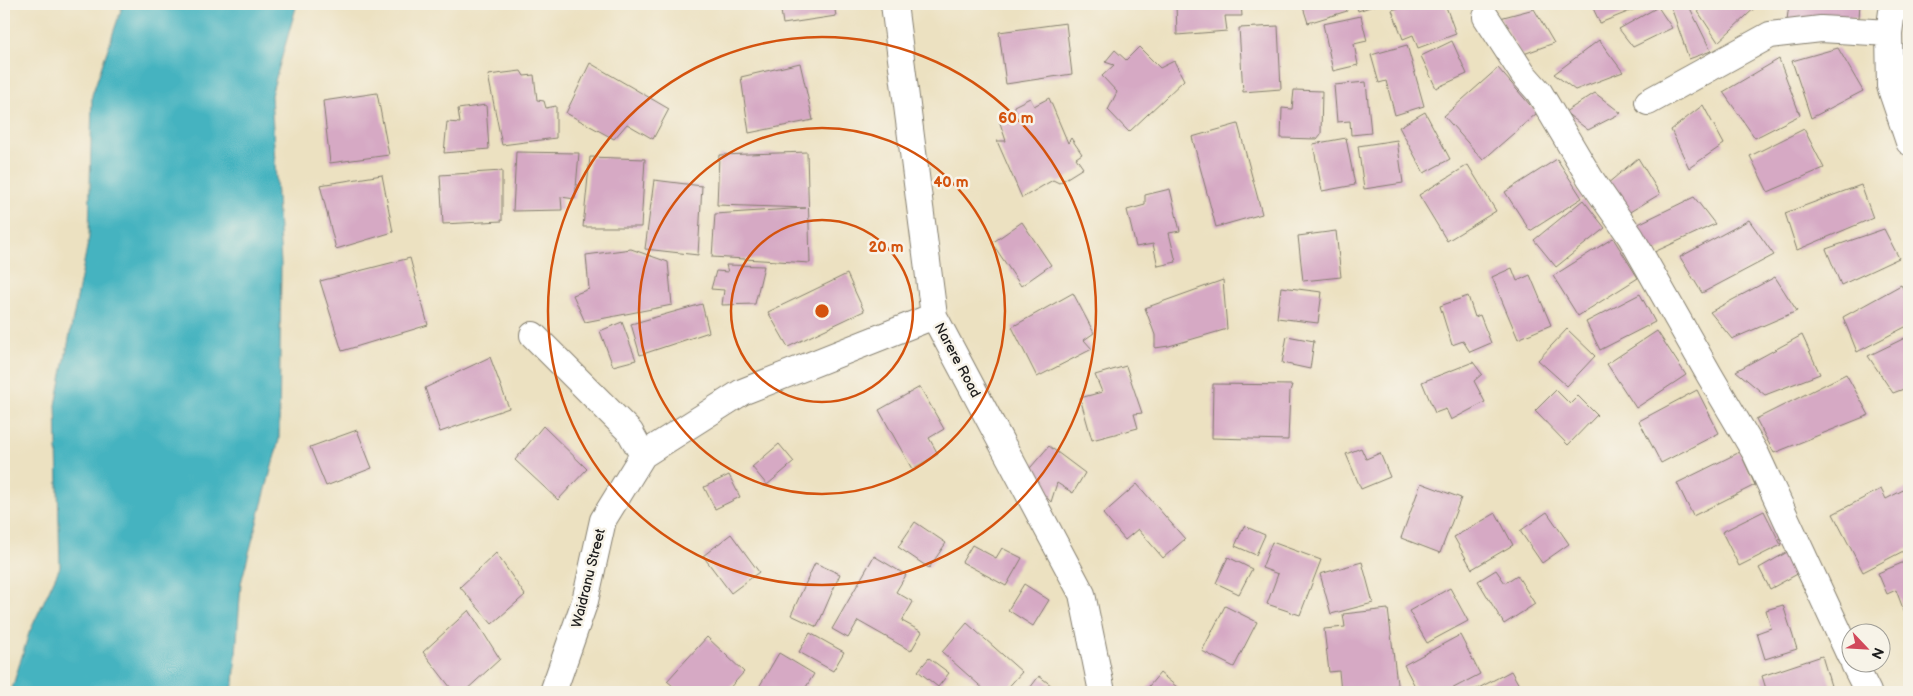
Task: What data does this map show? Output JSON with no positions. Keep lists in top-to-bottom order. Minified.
{"streets":{"street":["Narere Road","Waidranu Street"]},"north":"bottom right","rings":["60 m","40 m","20 m"]}
